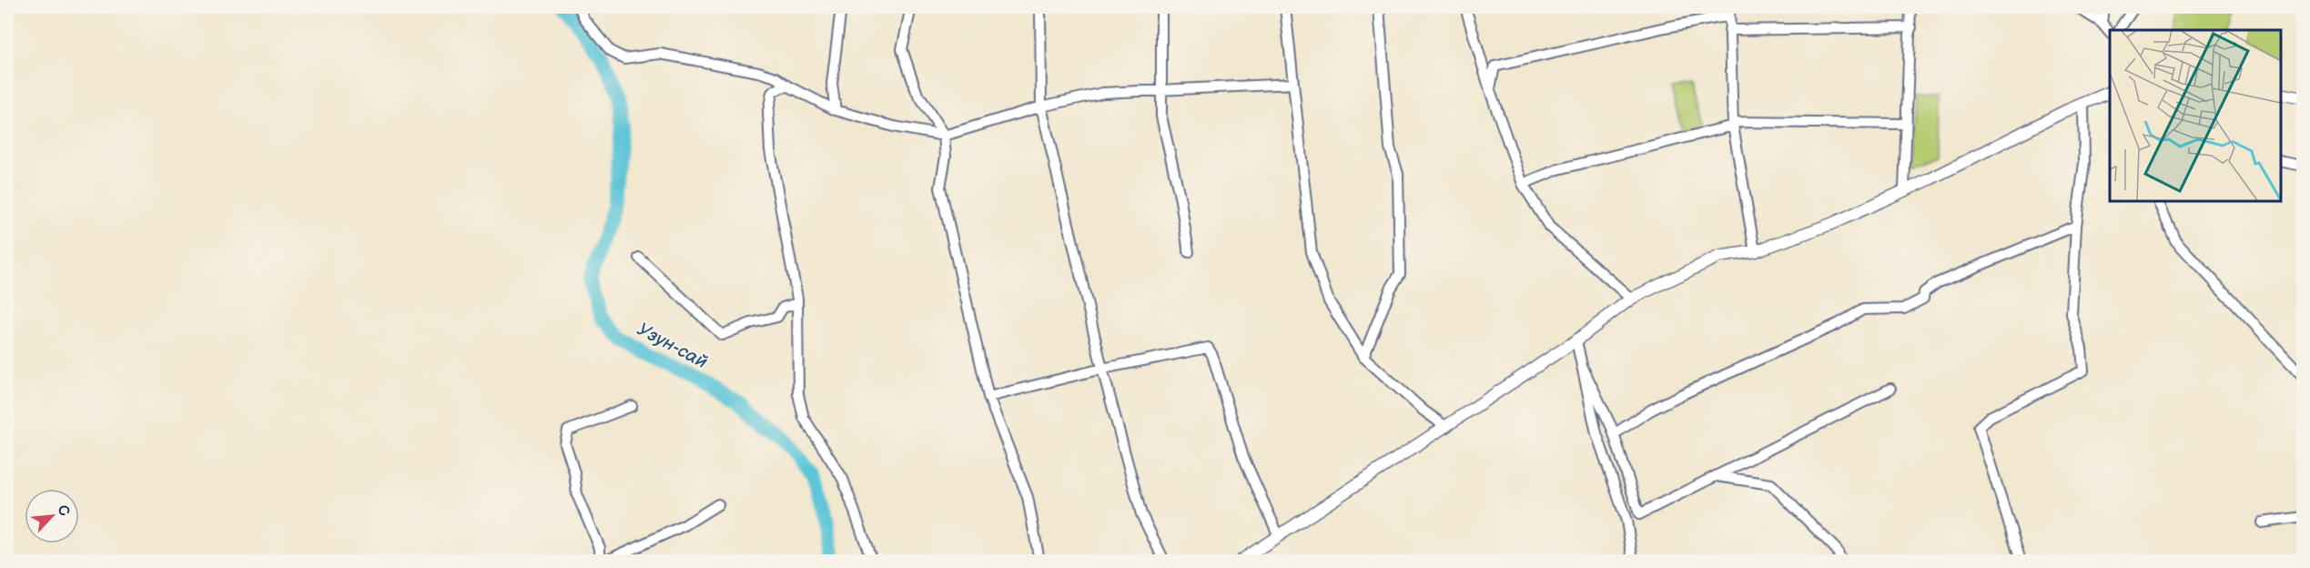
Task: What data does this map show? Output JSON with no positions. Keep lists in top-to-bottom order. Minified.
{"water":["Узун-сай"],"north":"top right"}
